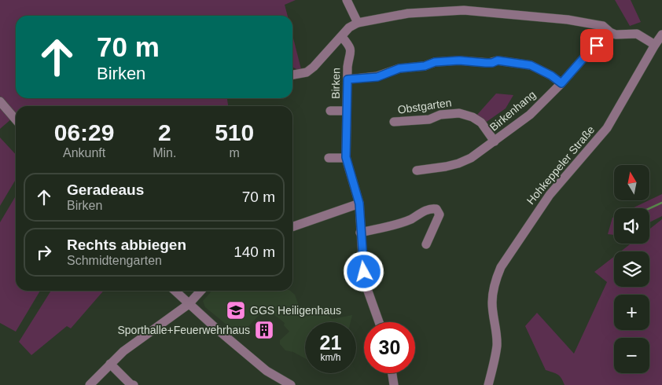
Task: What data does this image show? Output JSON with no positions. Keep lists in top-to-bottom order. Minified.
{"streets":{"street":["Birken","Obstgarten","Birkenhang","Hohkeppeler Straße"]},"crossings":[["Obstgarten","Birkenhang"]],"places":{"school or university":["GGS Heiligenhaus"],"building":["Sporthalle+Feuerwehrhaus"]},"north":"top","page":{"turn":["70 m","Birken"],"eta":["06:29","Ankunft","2","Min.","510","m"],"map_buttons":["+","−"],"list":[{"name":"Geradeaus","note":"Birken","value":"70 m"},{"name":"Rechts abbiegen","note":"Schmidtengarten","value":"140 m"}],"speed":"21 km/h","limit":"30"}}
